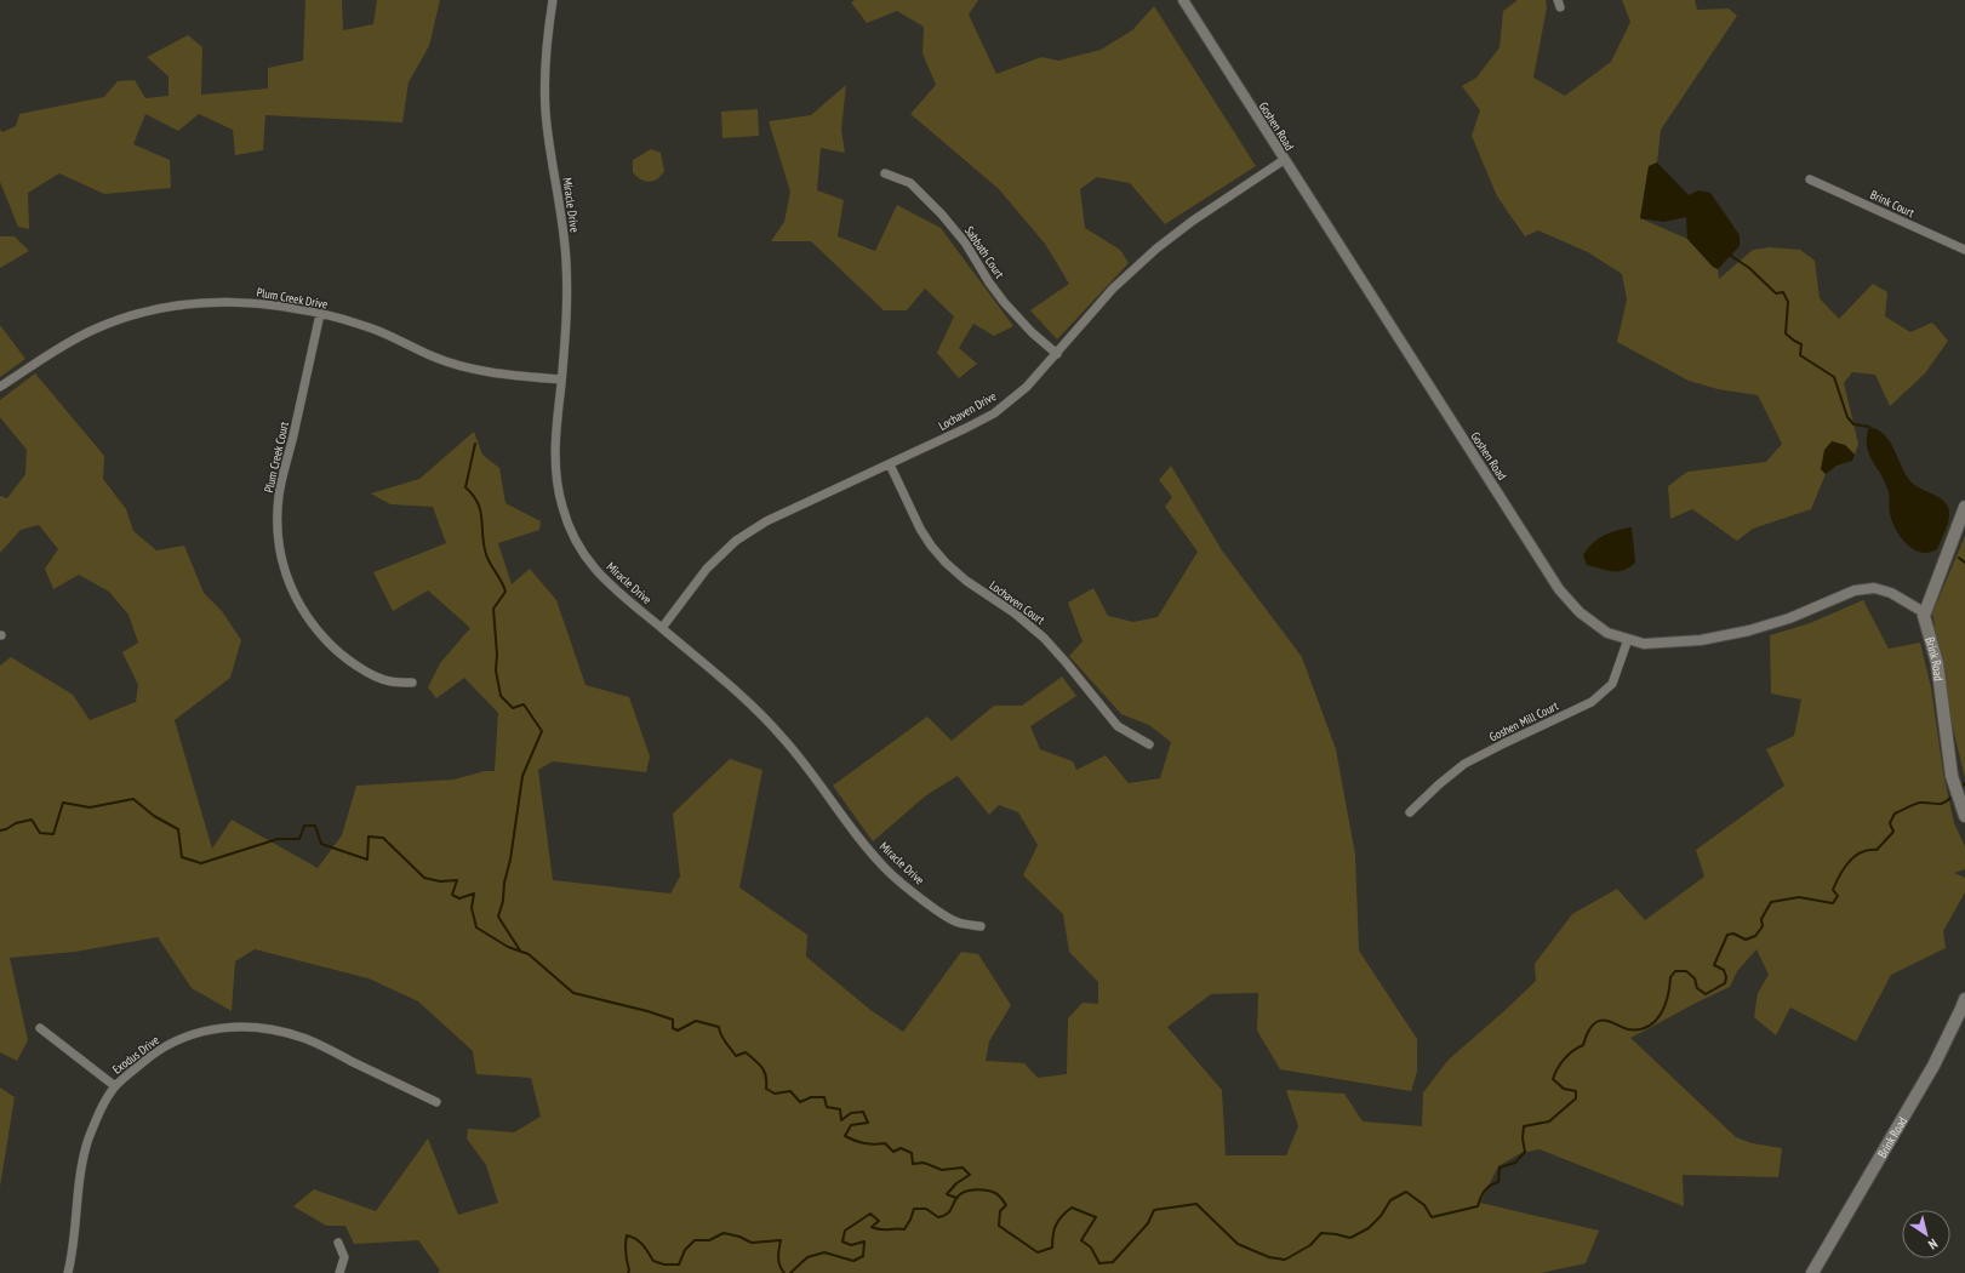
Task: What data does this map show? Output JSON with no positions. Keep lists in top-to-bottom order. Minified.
{"streets":{"main road":["Brink Road"],"street":["Goshen Road","Brink Court","Miracle Drive","Sabbath Court","Plum Creek Drive","Lochaven Drive","Plum Creek Court","Lochaven Court","Goshen Mill Court","Exodus Drive"]},"crossings":[["Goshen Road","Lochaven Drive"],["Goshen Road","Brink Road"],["Goshen Road","Goshen Mill Court"],["Miracle Drive","Plum Creek Drive"],["Miracle Drive","Lochaven Drive"],["Sabbath Court","Lochaven Drive"],["Plum Creek Drive","Plum Creek Court"],["Lochaven Drive","Lochaven Court"]],"north":"bottom right"}
